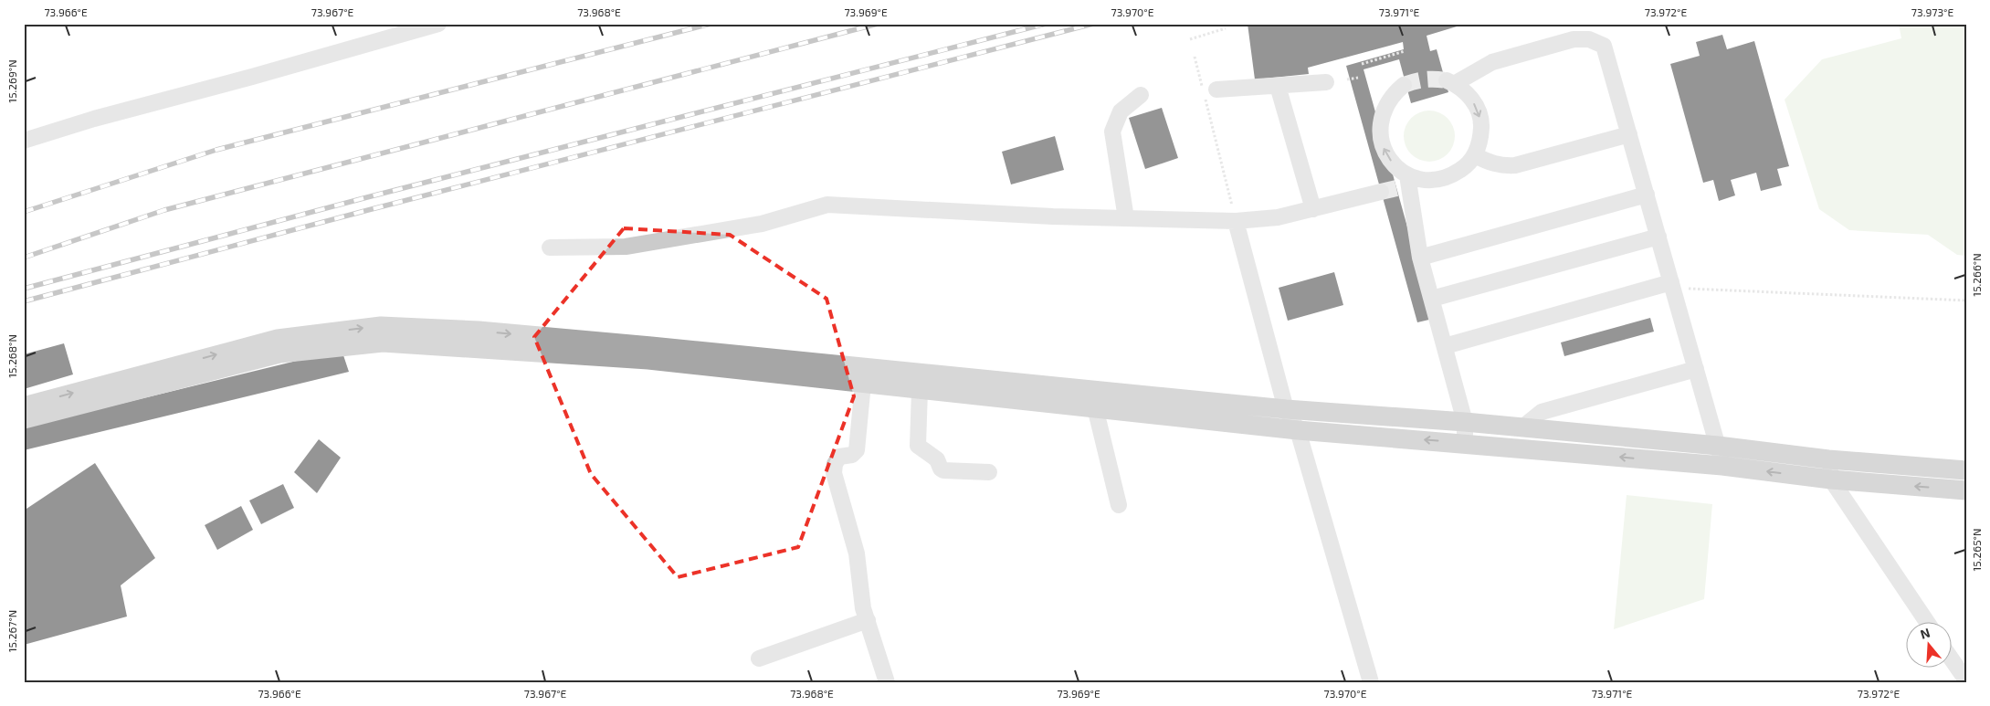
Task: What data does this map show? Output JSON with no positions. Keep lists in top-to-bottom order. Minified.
{"north":"top","coordinates":["73.966°E","73.967°E","73.968°E","73.969°E","73.970°E","73.971°E","73.972°E","73.973°E","15.269°N","15.266°N","15.268°N","15.265°N","15.267°N"]}
